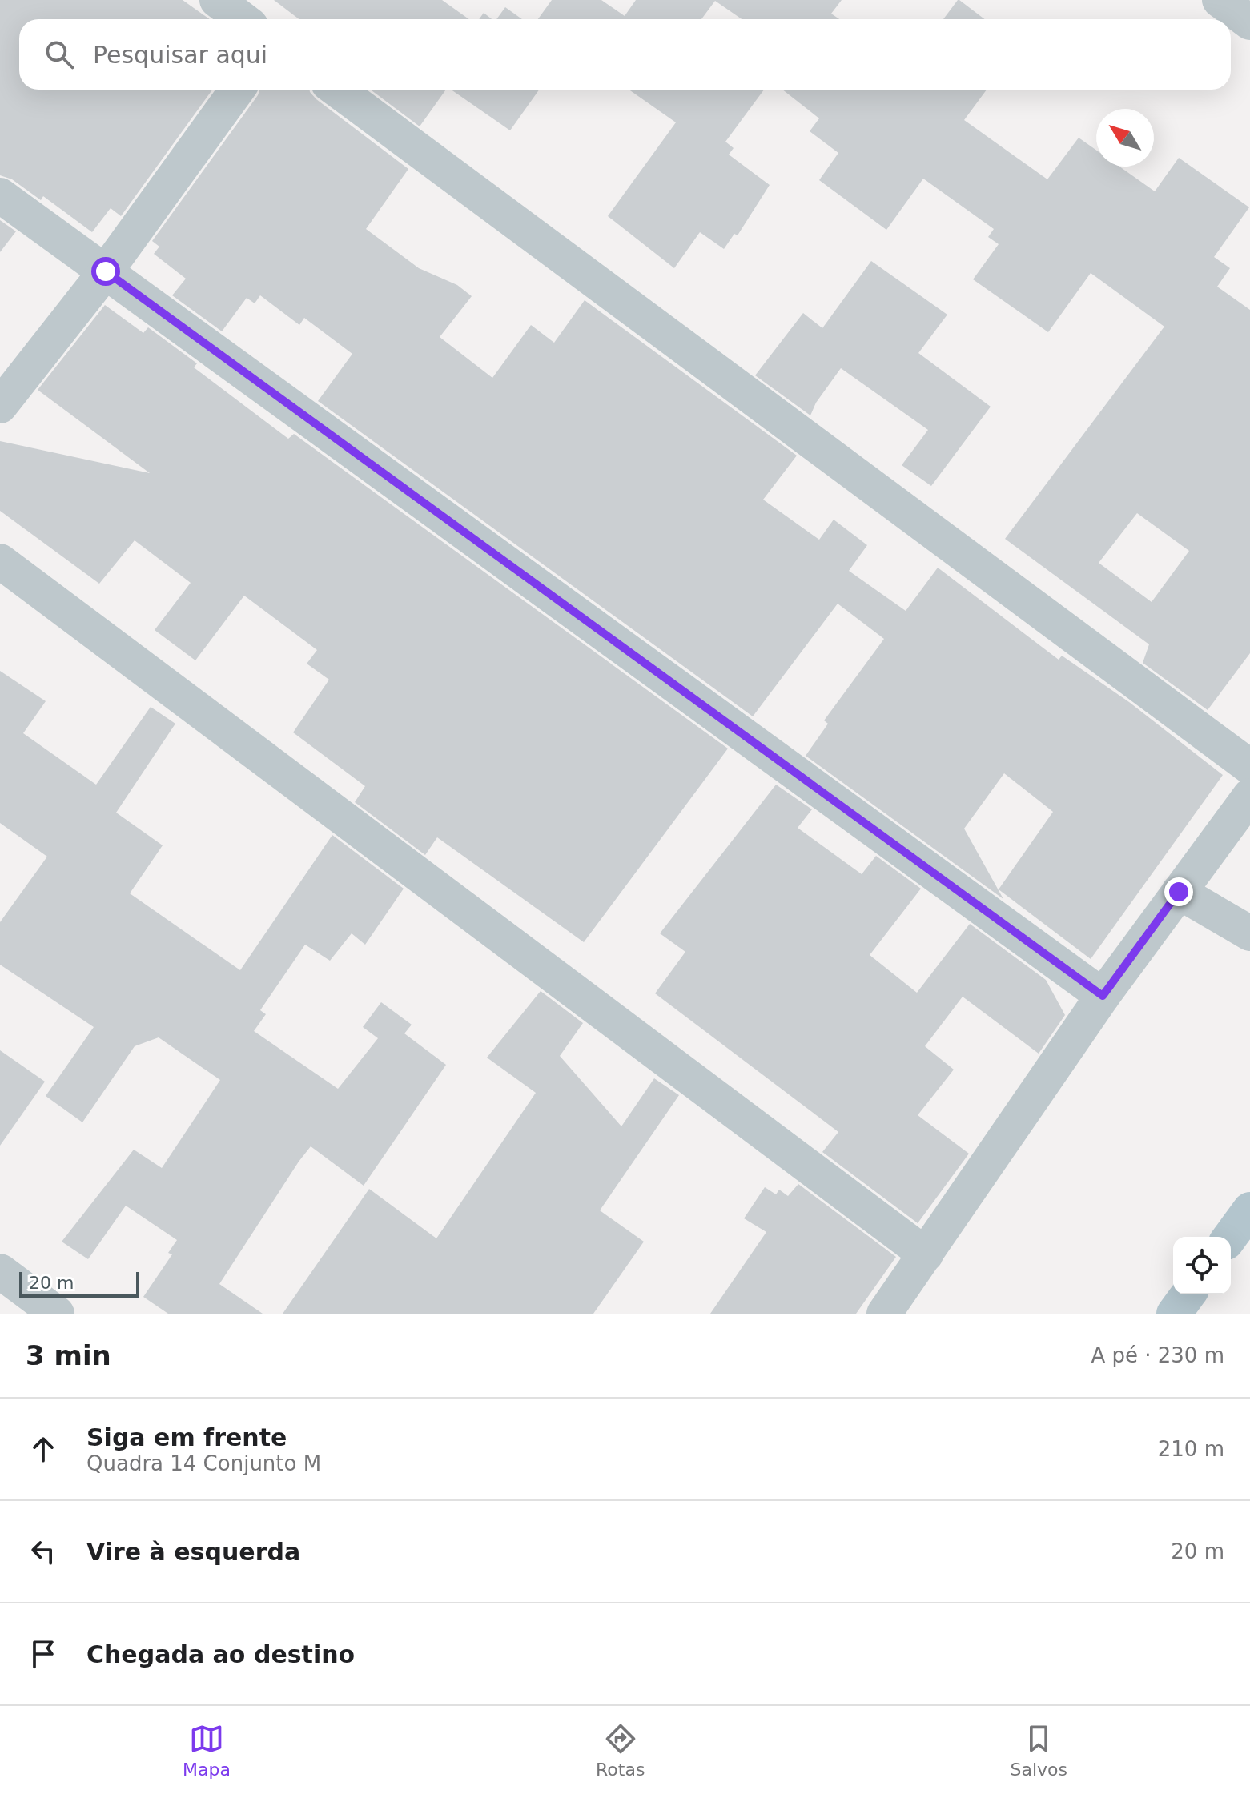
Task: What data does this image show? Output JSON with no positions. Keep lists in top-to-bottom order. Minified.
{"scale_bar":"20 m","north":"top left","page":{"search":"Pesquisar aqui","scale":"20 m","heading":["3 min","A pé · 230 m"],"list":[["Siga em frente","Quadra 14 Conjunto M","210 m"],["Vire à esquerda","20 m"],"Chegada ao destino"],"nav":["Mapa","Rotas","Salvos"]}}
